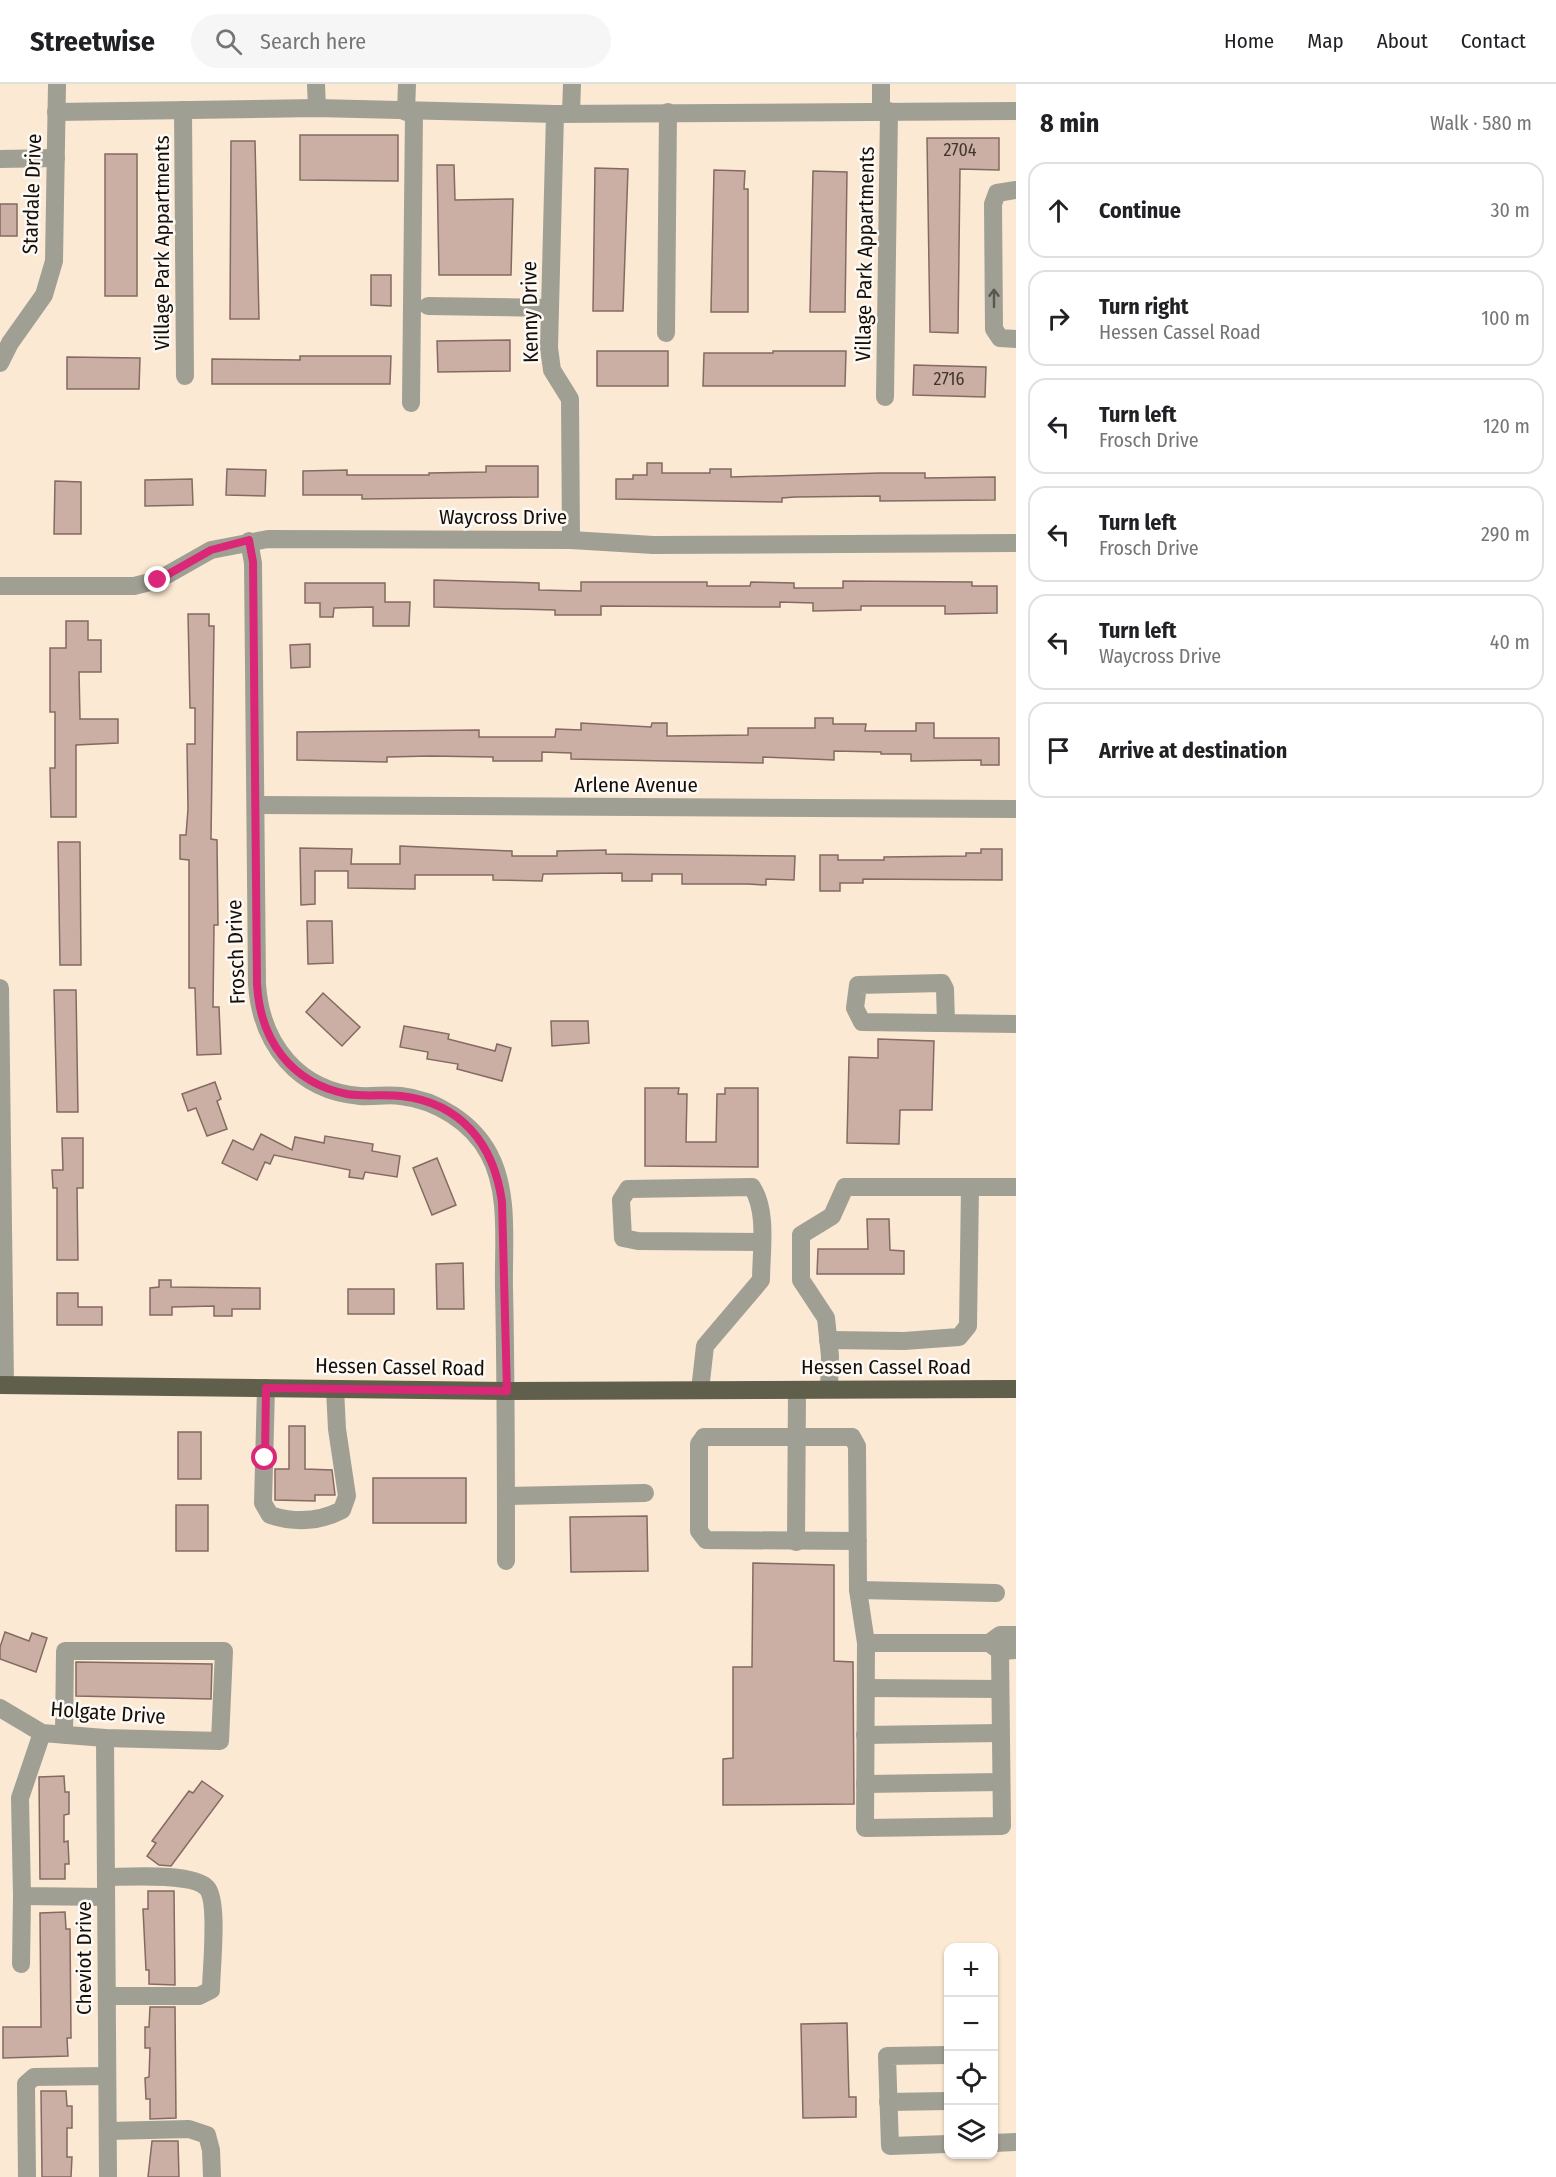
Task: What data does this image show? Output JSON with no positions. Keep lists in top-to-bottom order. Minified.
{"streets":{"main road":["Hessen Cassel Road"],"street":["Stardale Drive","Village Park Appartments","Kenny Drive","Waycross Drive","Arlene Avenue","Frosch Drive","Holgate Drive","Cheviot Drive"]},"crossings":[["Kenny Drive","Waycross Drive"],["Waycross Drive","Frosch Drive"],["Arlene Avenue","Frosch Drive"],["Frosch Drive","Hessen Cassel Road"],["Holgate Drive","Cheviot Drive"]],"house_numbers":["2704","2716"],"page":{"header":"Streetwise","search":"Search here","nav":["Home","Map","About","Contact"],"heading":["8 min","Walk · 580 m"],"list":[["Continue","30 m"],["Turn right","Hessen Cassel Road","100 m"],["Turn left","Frosch Drive","120 m"],["Turn left","Frosch Drive","290 m"],["Turn left","Waycross Drive","40 m"],"Arrive at destination"],"map_buttons":["+","−"]}}
